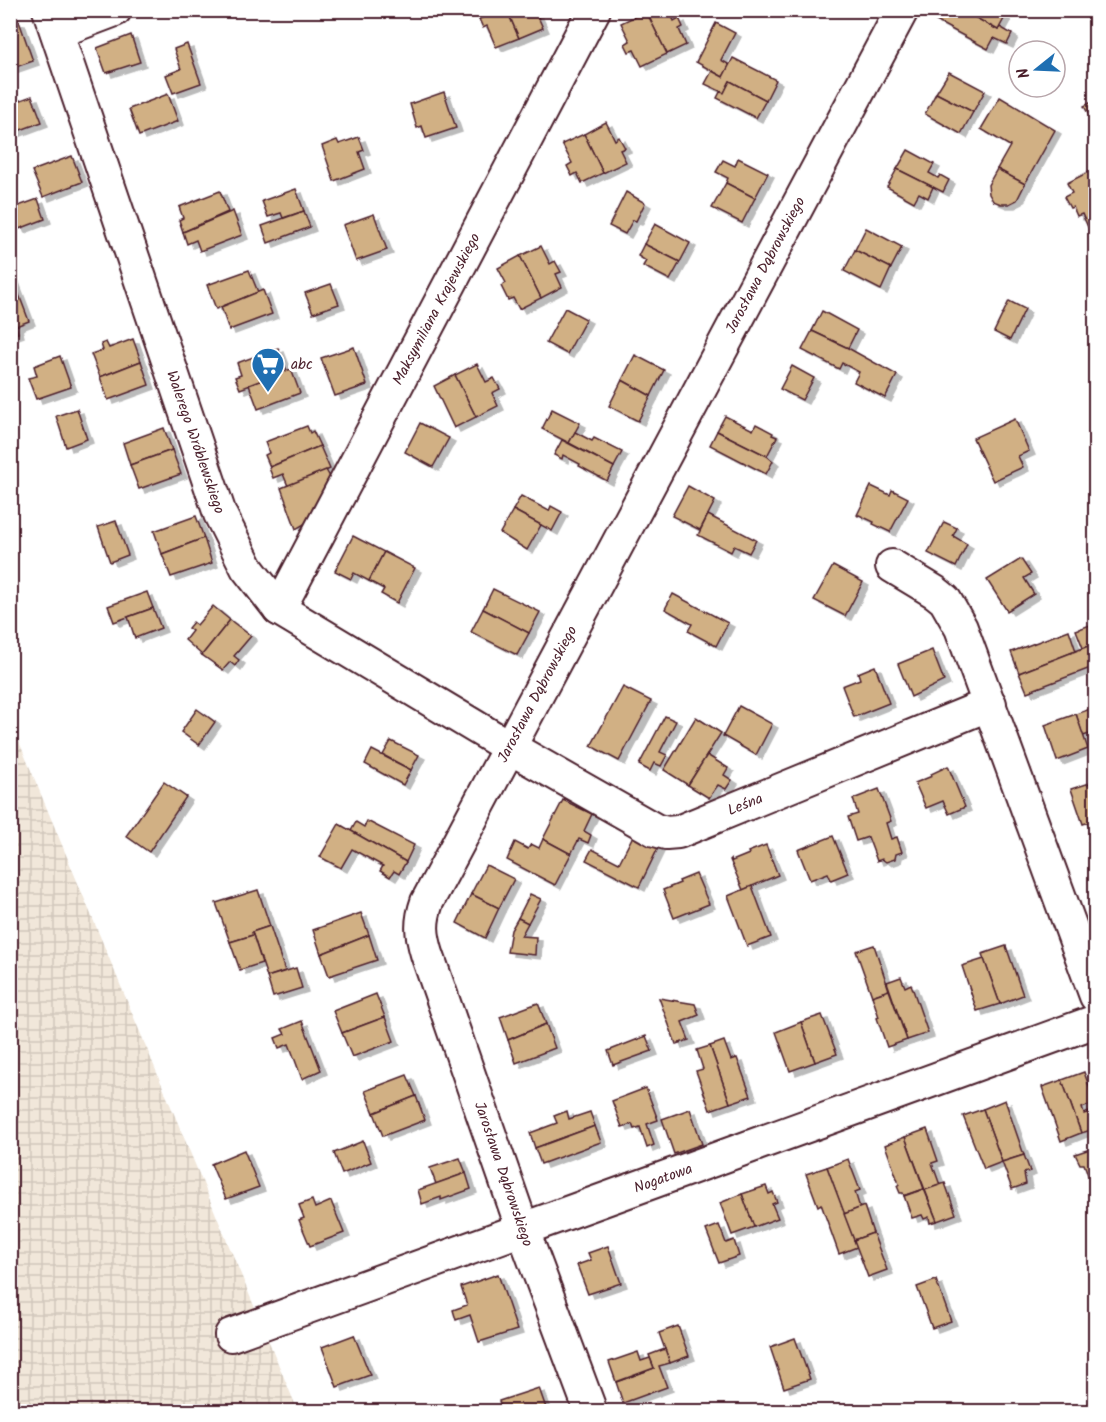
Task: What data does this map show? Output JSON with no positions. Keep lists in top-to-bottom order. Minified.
{"streets":{"street":["Jarosława Dąbrowskiego","Maksymiliana Krajewskiego","Walerego Wróblewskiego","Leśna","Nogatowa"]},"crossings":[["Jarosława Dąbrowskiego","Walerego Wróblewskiego"],["Jarosława Dąbrowskiego","Leśna"],["Jarosława Dąbrowskiego","Nogatowa"],["Maksymiliana Krajewskiego","Walerego Wróblewskiego"],["Walerego Wróblewskiego","Leśna"]],"places":{"supermarket":["abc"]},"north":"left"}
